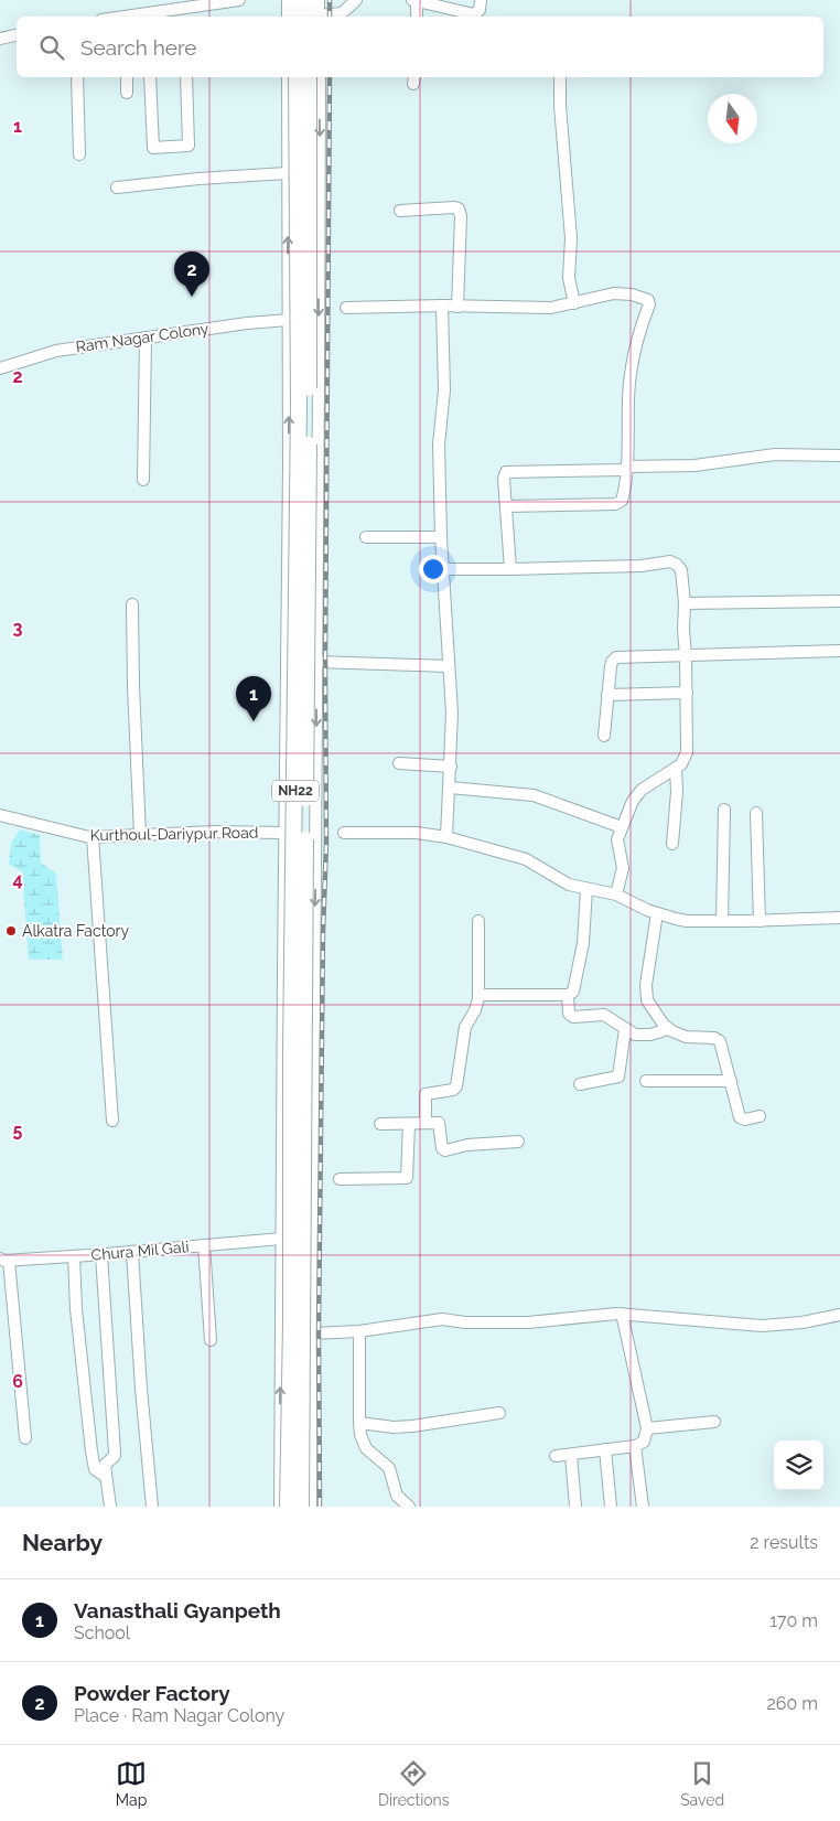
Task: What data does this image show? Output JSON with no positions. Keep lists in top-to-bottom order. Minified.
{"streets":{"highway":["NH22"],"street":["Ram Nagar Colony","Kurthoul-Dariypur Road","Chura Mil Gali"]},"places":["Alkatra Factory"],"north":"bottom","page":{"search":"Search here","pins":["2","1"],"heading":["Nearby","2 results"],"list":[{"mark":"1","name":"Vanasthali Gyanpeth","note":"School","value":"170 m"},{"mark":"2","name":"Powder Factory","note":"Place · Ram Nagar Colony","value":"260 m"}],"nav":["Map","Directions","Saved"]},"grid":{"rows":["1","2","3","4","5","6"]}}
